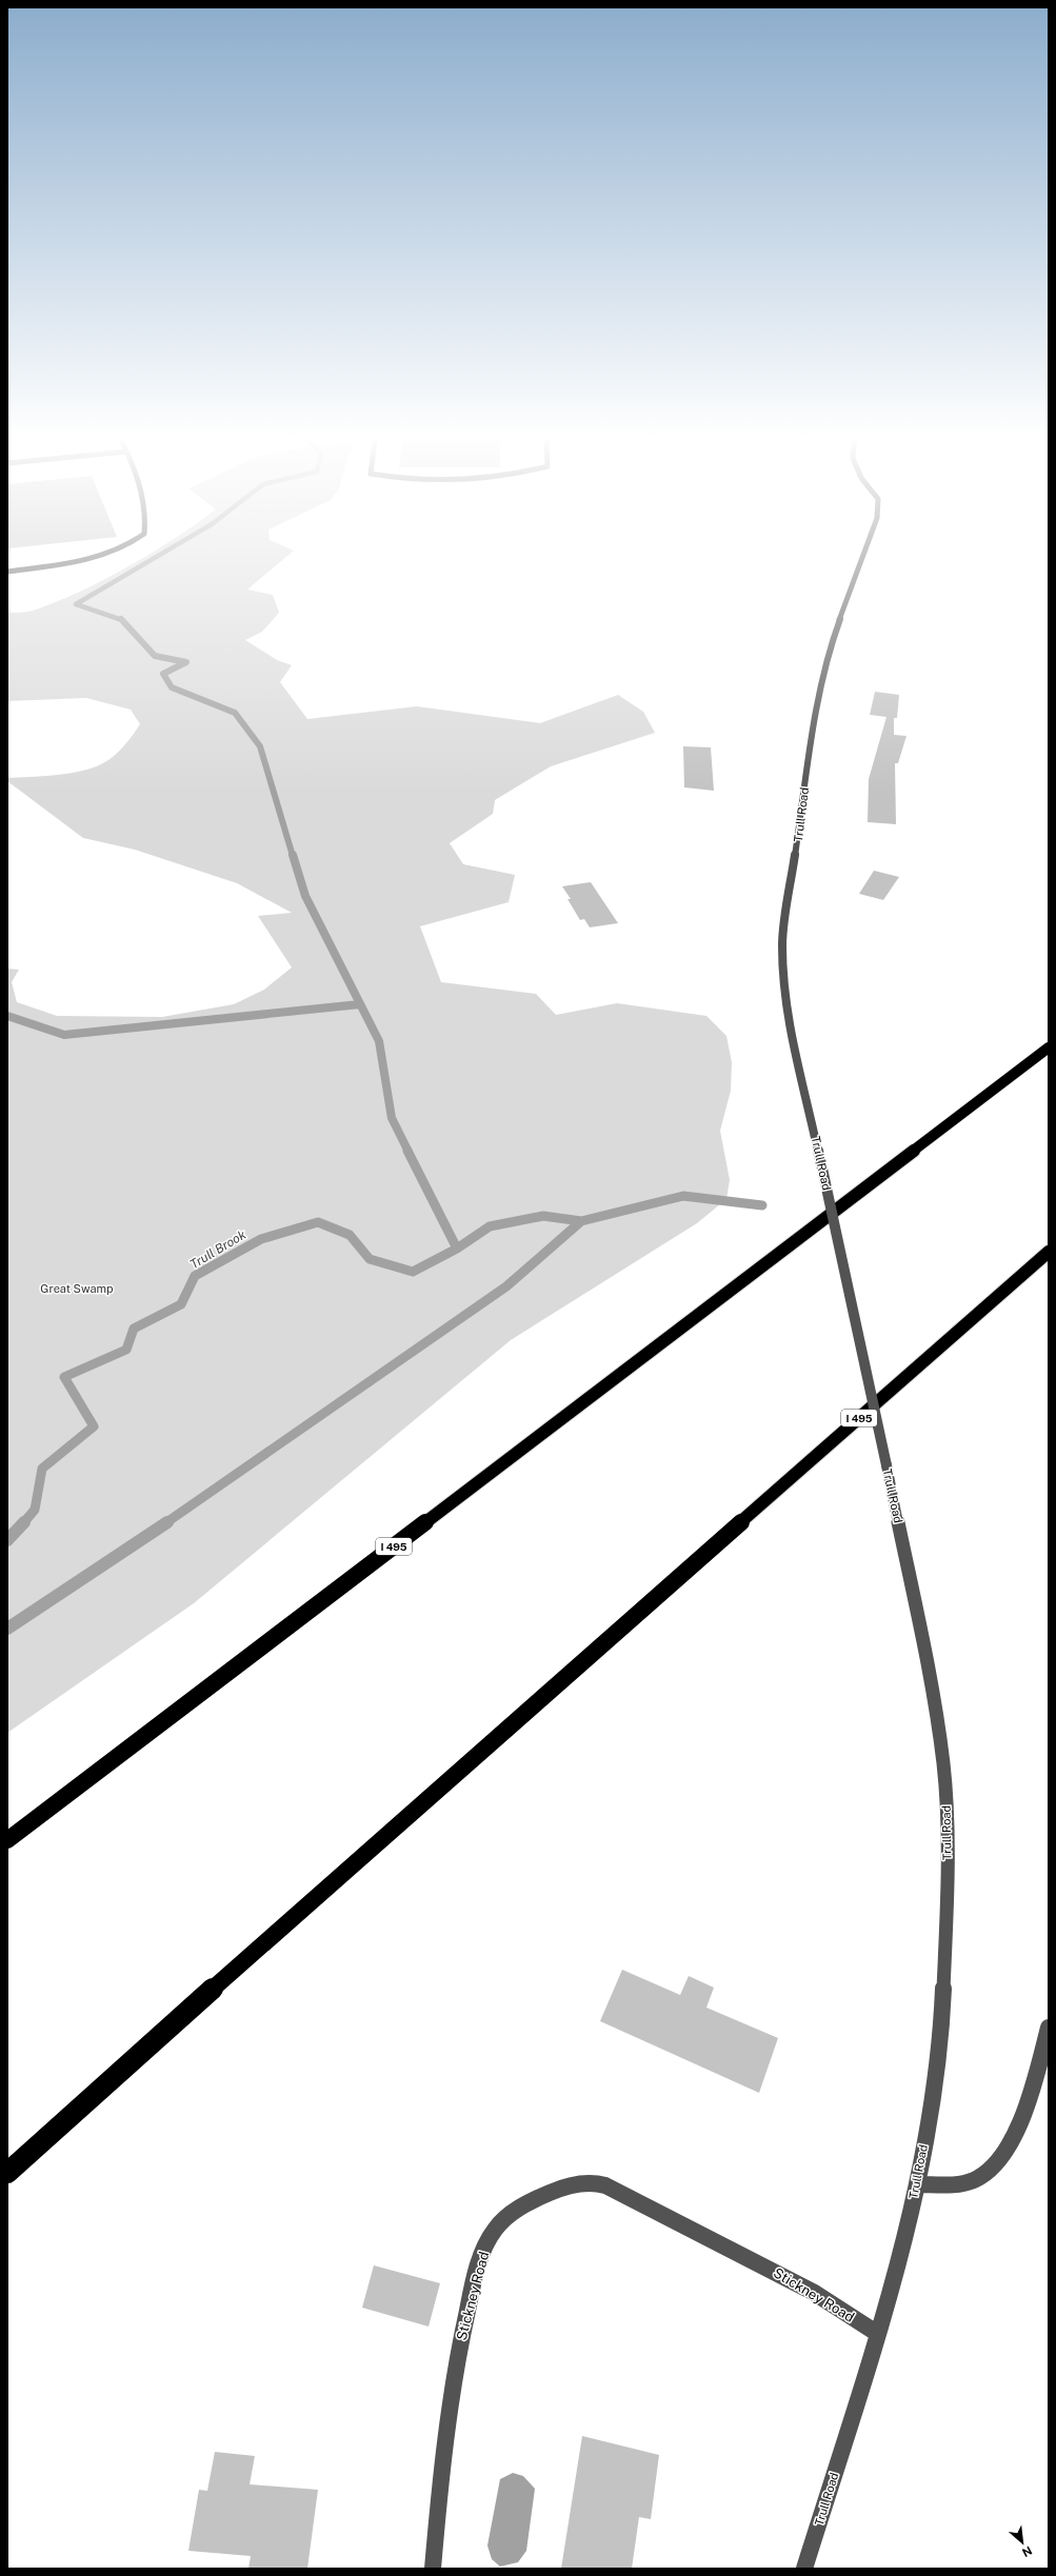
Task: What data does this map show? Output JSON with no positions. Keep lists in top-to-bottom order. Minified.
{"streets":{"highway":["I 495"],"street":["Trull Road","Stickney Road"]},"crossings":[["Trull Road","Stickney Road"]],"water":["Trull Brook"],"parks":["Great Swamp"],"north":"bottom right"}
